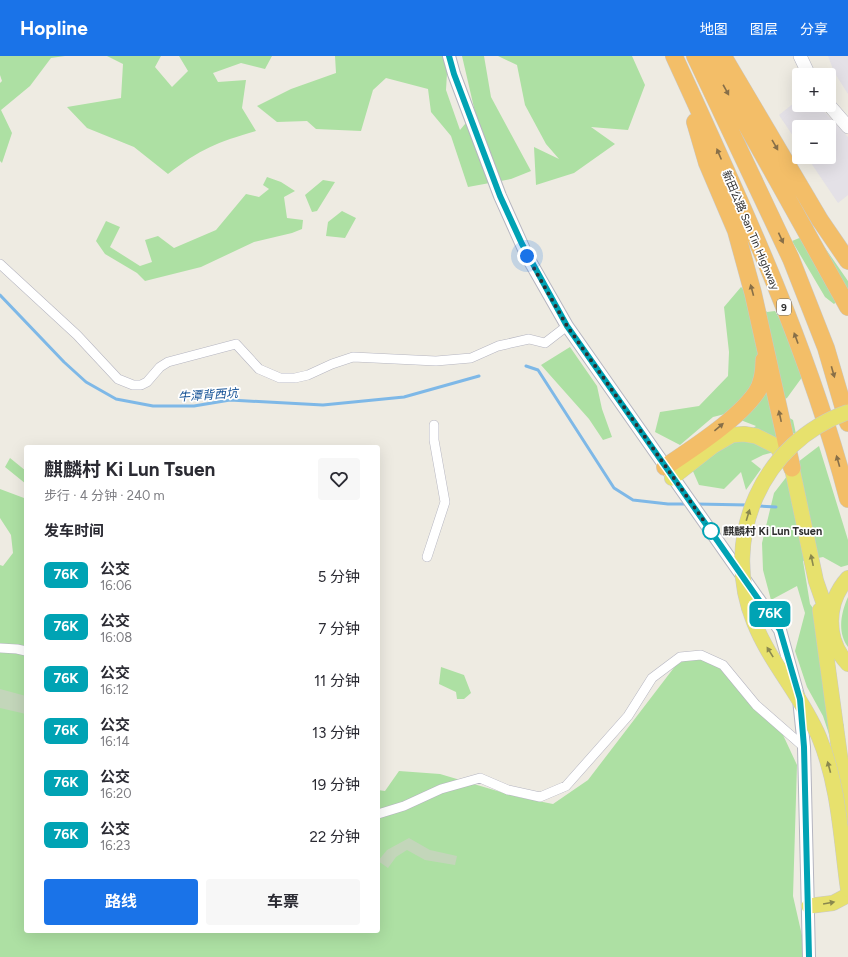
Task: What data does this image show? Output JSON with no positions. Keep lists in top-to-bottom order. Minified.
{"streets":{"highway":["新田公路 San Tin Highway","9"]},"water":["牛潭背西坑"],"places":["麒麟村 Ki Lun Tsuen"],"lines":["bus line 76K"],"page":{"header":"Hopline","nav":["地图","图层","分享"],"on_map":"76K","map_buttons":["+","−"],"heading":[["麒麟村 Ki Lun Tsuen","步行 · 4 分钟 · 240 m"],"发车时间"],"list":[{"mark":"76K","name":"公交","note":"16:06","value":"5 分钟"},{"mark":"76K","name":"公交","note":"16:08","value":"7 分钟"},{"mark":"76K","name":"公交","note":"16:12","value":"11 分钟"},{"mark":"76K","name":"公交","note":"16:14","value":"13 分钟"},{"mark":"76K","name":"公交","note":"16:20","value":"19 分钟"},{"mark":"76K","name":"公交","note":"16:23","value":"22 分钟"}],"buttons":["路线","车票"]}}
